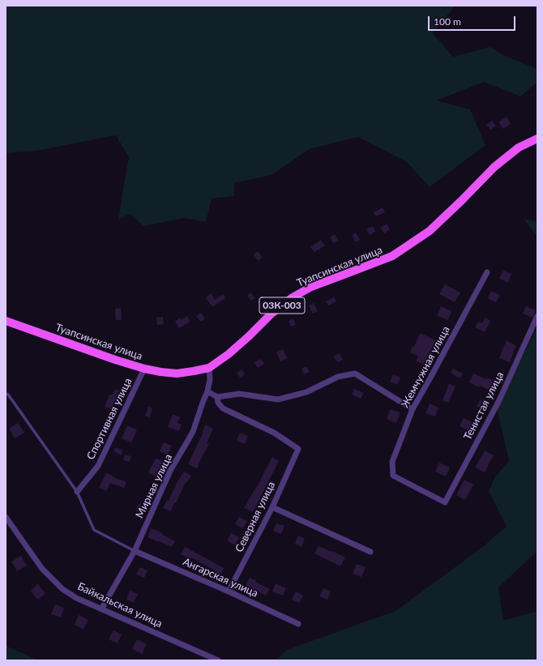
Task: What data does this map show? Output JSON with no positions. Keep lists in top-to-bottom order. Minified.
{"streets":{"main road":["Туапсинская улица","03К-003"],"street":["Жемчужная улица","Тенистая улица","Спортивная улица","Мирная улица","Северная улица","Ангарская улица","Байкальская улица"]},"crossings":[["Туапсинская улица","Спортивная улица"],["Туапсинская улица","Мирная улица"],["Жемчужная улица","Тенистая улица"],["Мирная улица","Ангарская улица"],["Мирная улица","Байкальская улица"],["Северная улица","Ангарская улица"]],"scale_bar":"100 m"}
